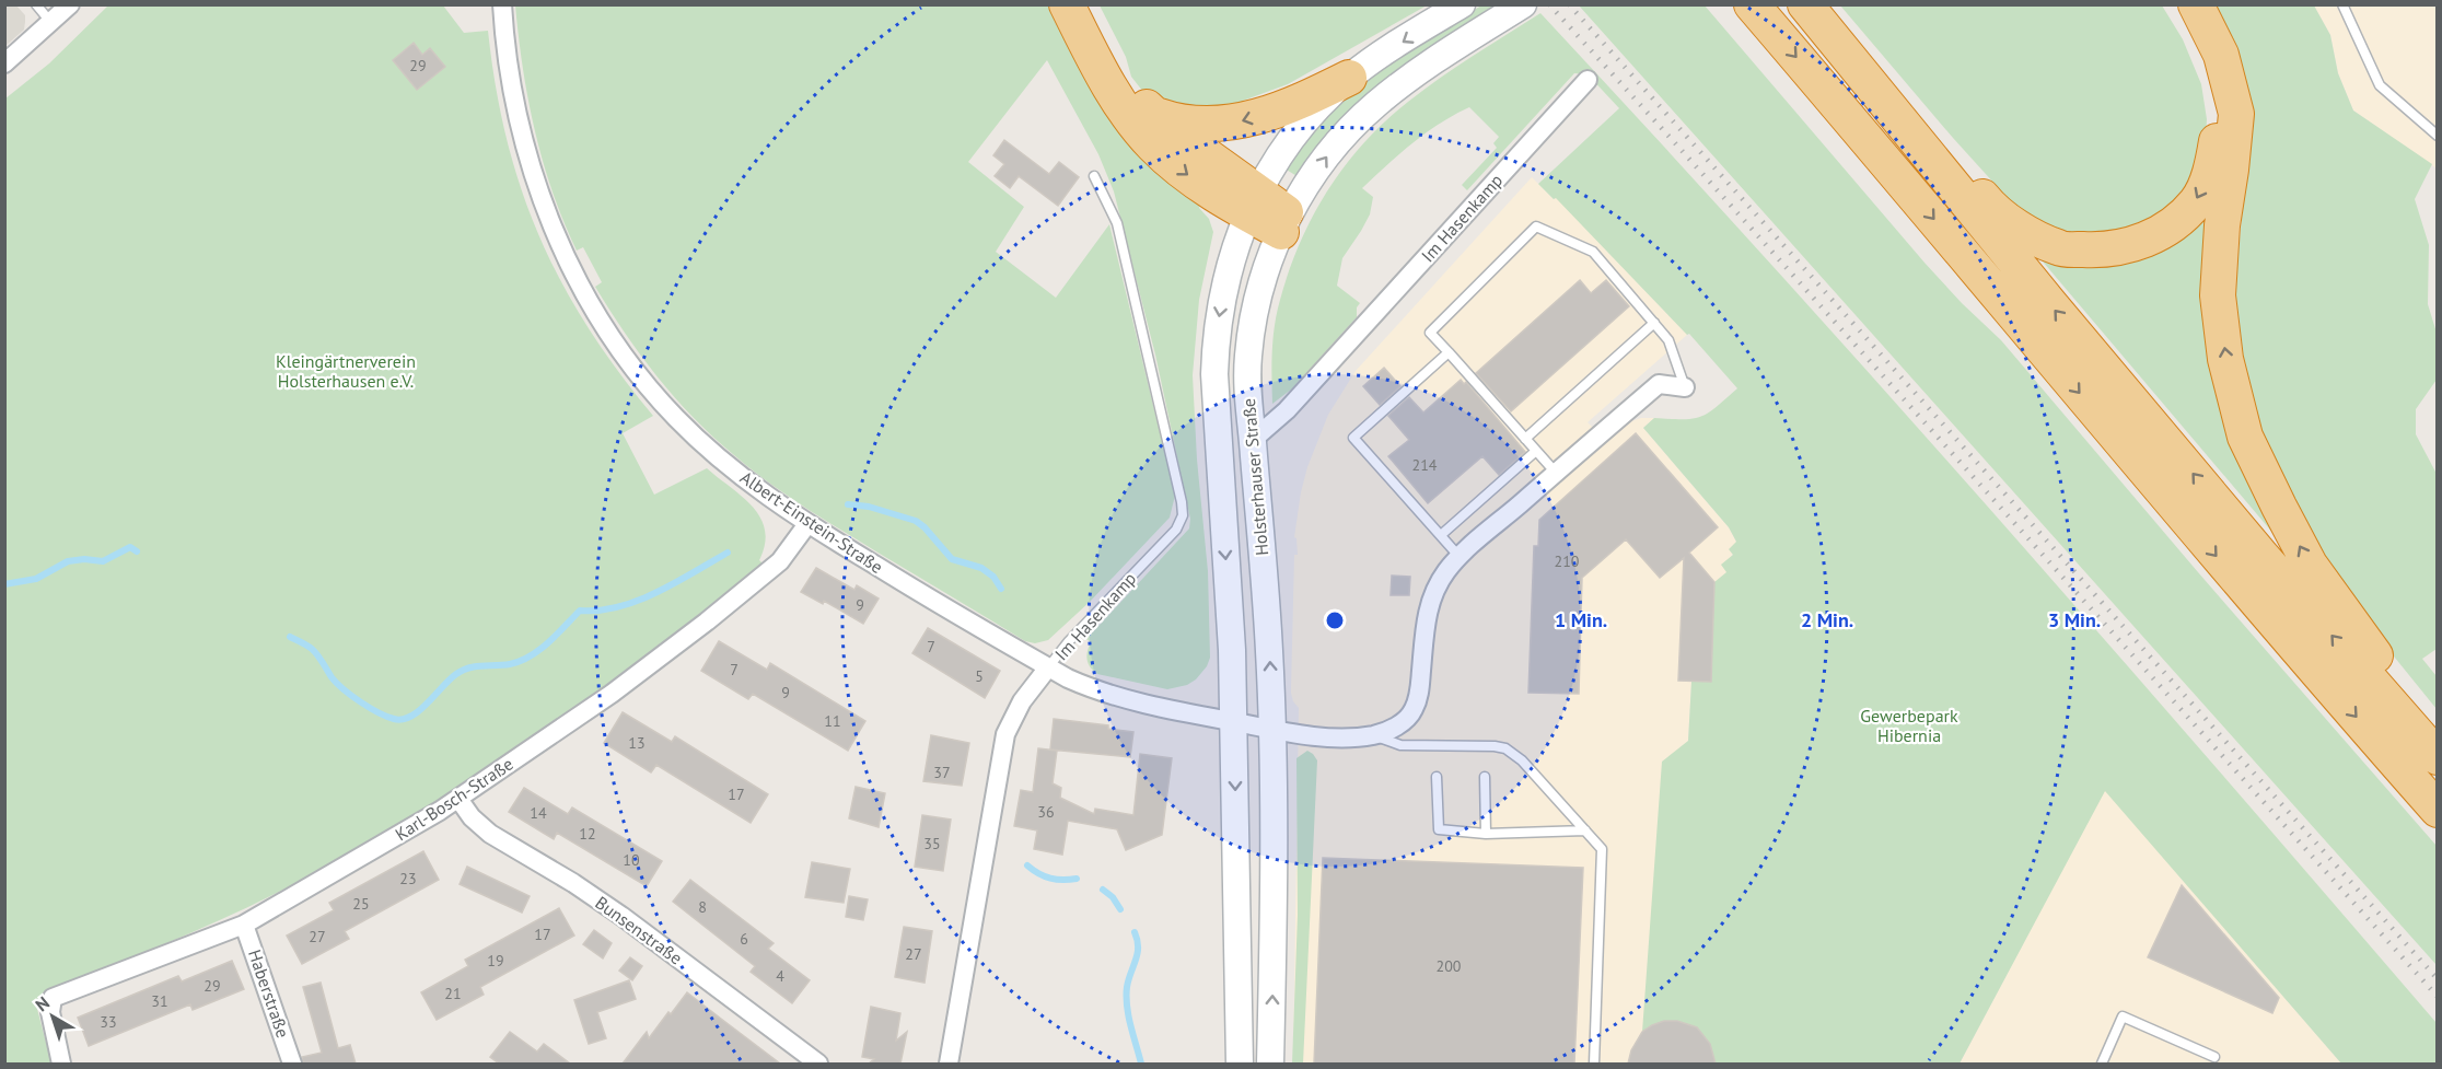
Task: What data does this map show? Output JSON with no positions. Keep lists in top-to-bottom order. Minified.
{"streets":{"main road":["Holsterhauser Straße"],"street":["Im Hasenkamp","Albert-Einstein-Straße","Karl-Bosch-Straße","Bunsenstraße","Haberstraße"]},"crossings":[["Im Hasenkamp","Holsterhauser Straße"],["Im Hasenkamp","Albert-Einstein-Straße"],["Holsterhauser Straße","Albert-Einstein-Straße"],["Albert-Einstein-Straße","Karl-Bosch-Straße"],["Karl-Bosch-Straße","Bunsenstraße"],["Karl-Bosch-Straße","Haberstraße"]],"parks":["Kleingärtnerverein Holsterhausen e.V.","Gewerbepark Hibernia"],"house_numbers":["29","214","210","9","7","7","5","9","11","13","37","17","36","14","12","35","10","23","25","8","17","27","6","27","19","200","4","29","21","31","33"],"north":"top left","rings":["1 Min.","2 Min.","3 Min."]}
